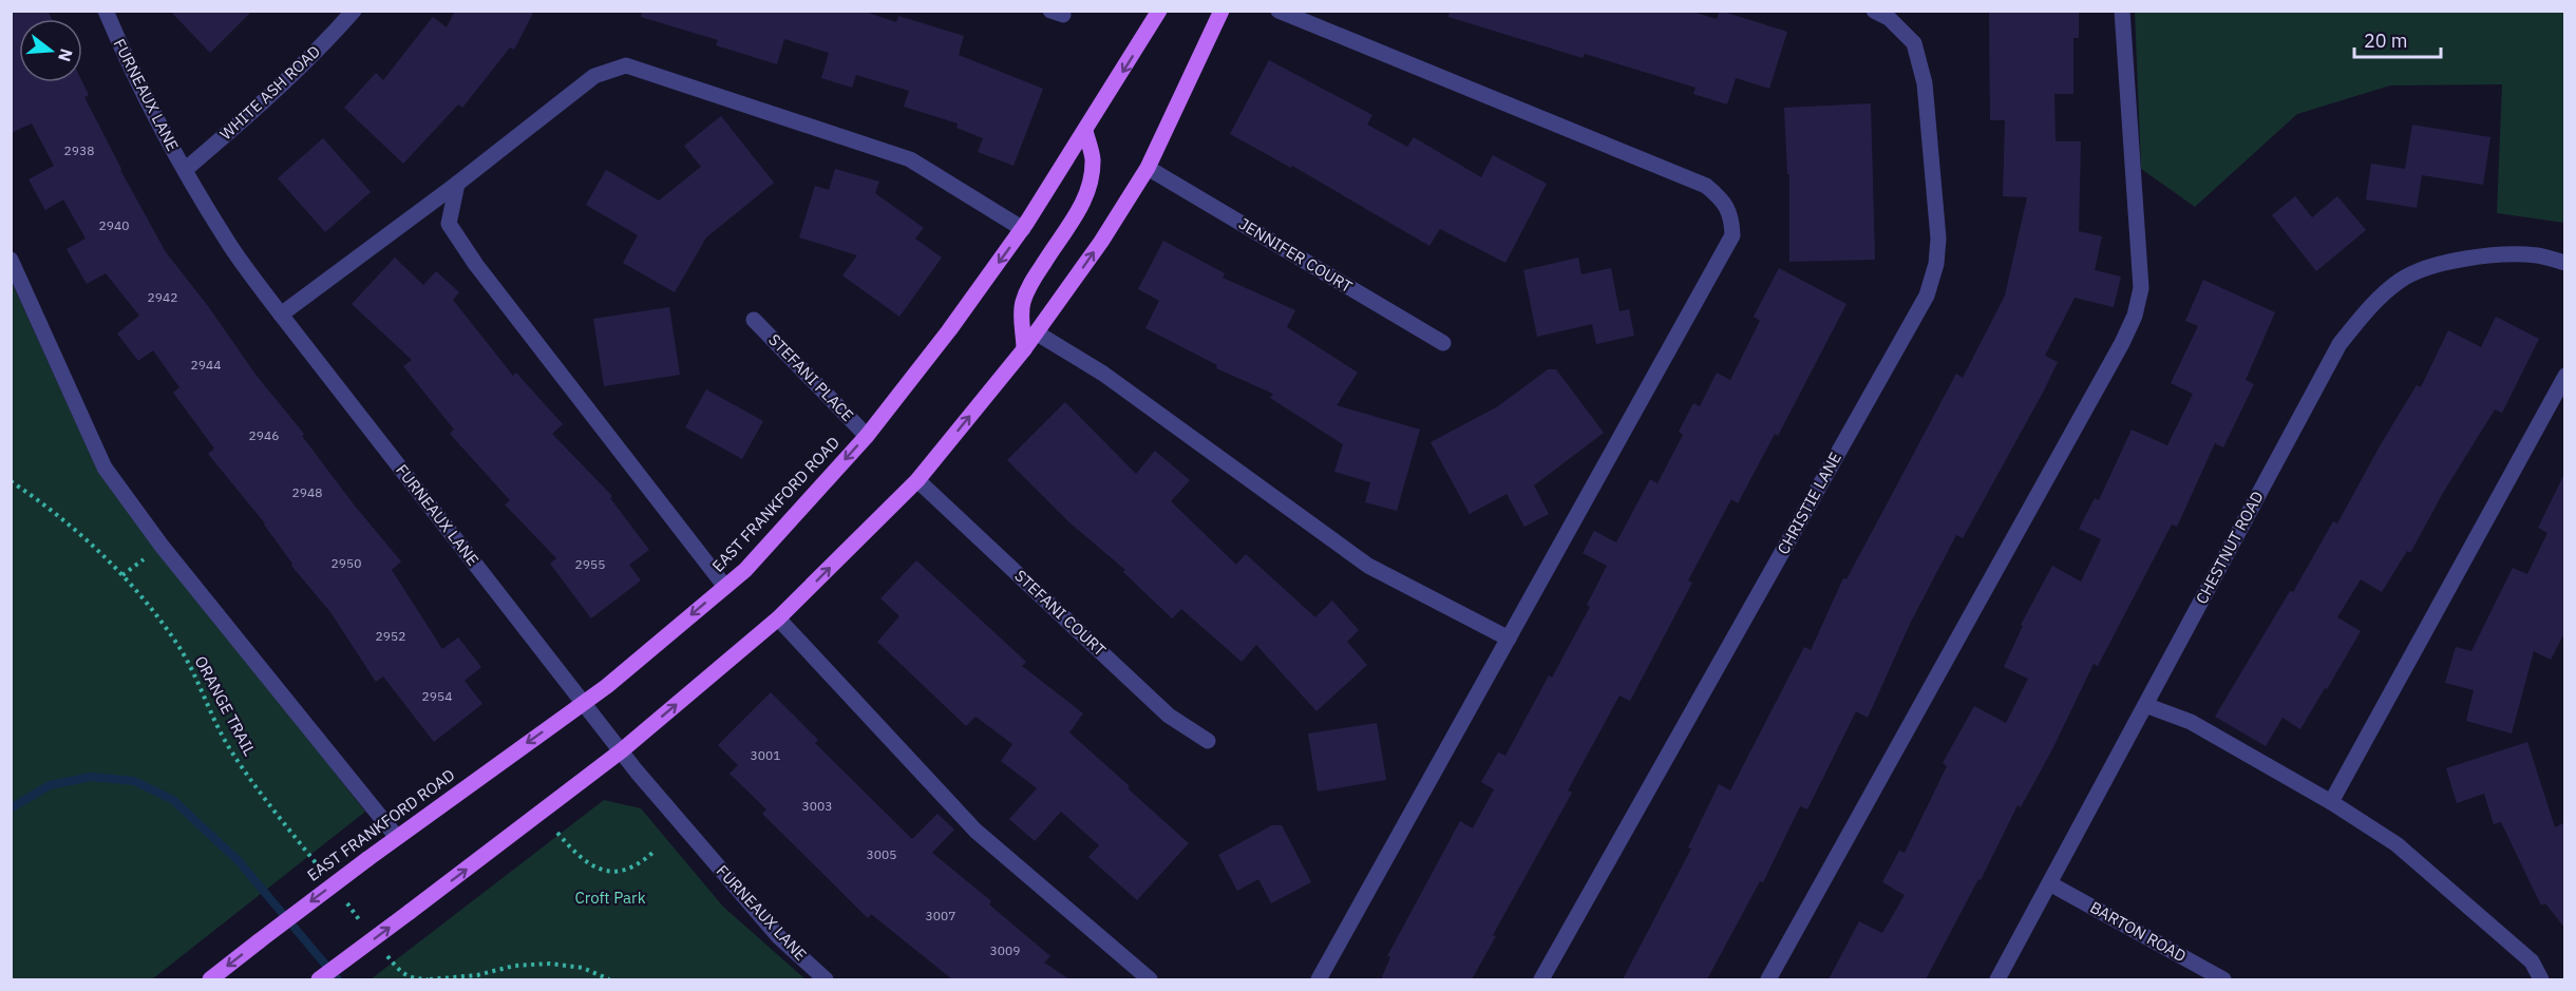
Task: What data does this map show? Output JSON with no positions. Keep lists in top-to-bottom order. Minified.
{"streets":{"main road":["EAST FRANKFORD ROAD"],"street":["WHITE ASH ROAD","FURNEAUX LANE","JENNIFER COURT","STEFANI PLACE","CHRISTIE LANE","CHESTNUT ROAD","STEFANI COURT","BARTON ROAD"],"path":["ORANGE TRAIL"]},"crossings":[["WHITE ASH ROAD","FURNEAUX LANE"],["FURNEAUX LANE","EAST FRANKFORD ROAD"],["STEFANI PLACE","EAST FRANKFORD ROAD"],["CHESTNUT ROAD","BARTON ROAD"]],"parks":["Croft Park"],"house_numbers":["2938","2940","2942","2944","2946","2948","2950","2955","2952","2954","3001","3003","3005","3007","3009"],"scale_bar":"20 m","north":"right"}
